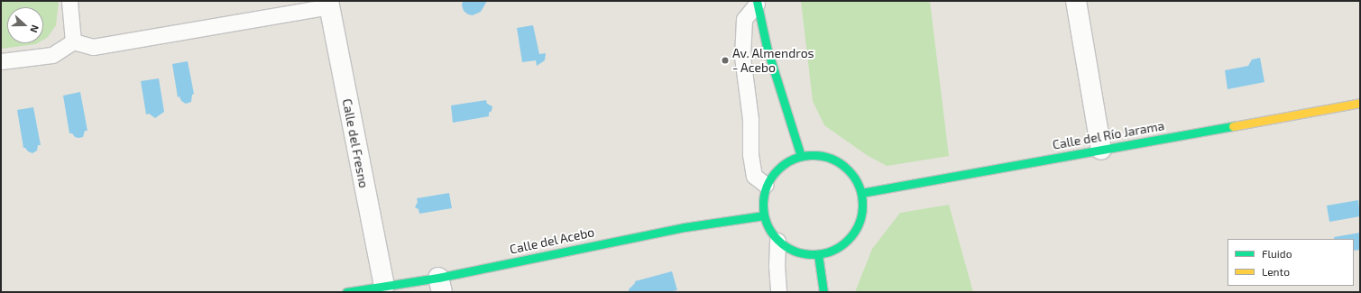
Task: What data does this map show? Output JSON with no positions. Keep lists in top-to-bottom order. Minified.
{"streets":{"street":["Calle del Río Jarama","Calle del Fresno","Calle del Acebo"]},"crossings":[["Calle del Río Jarama","Calle del Acebo"],["Calle del Fresno","Calle del Acebo"]],"places":["Av. Almendros - Acebo"],"legend":["Fluido","Lento"],"north":"right"}
